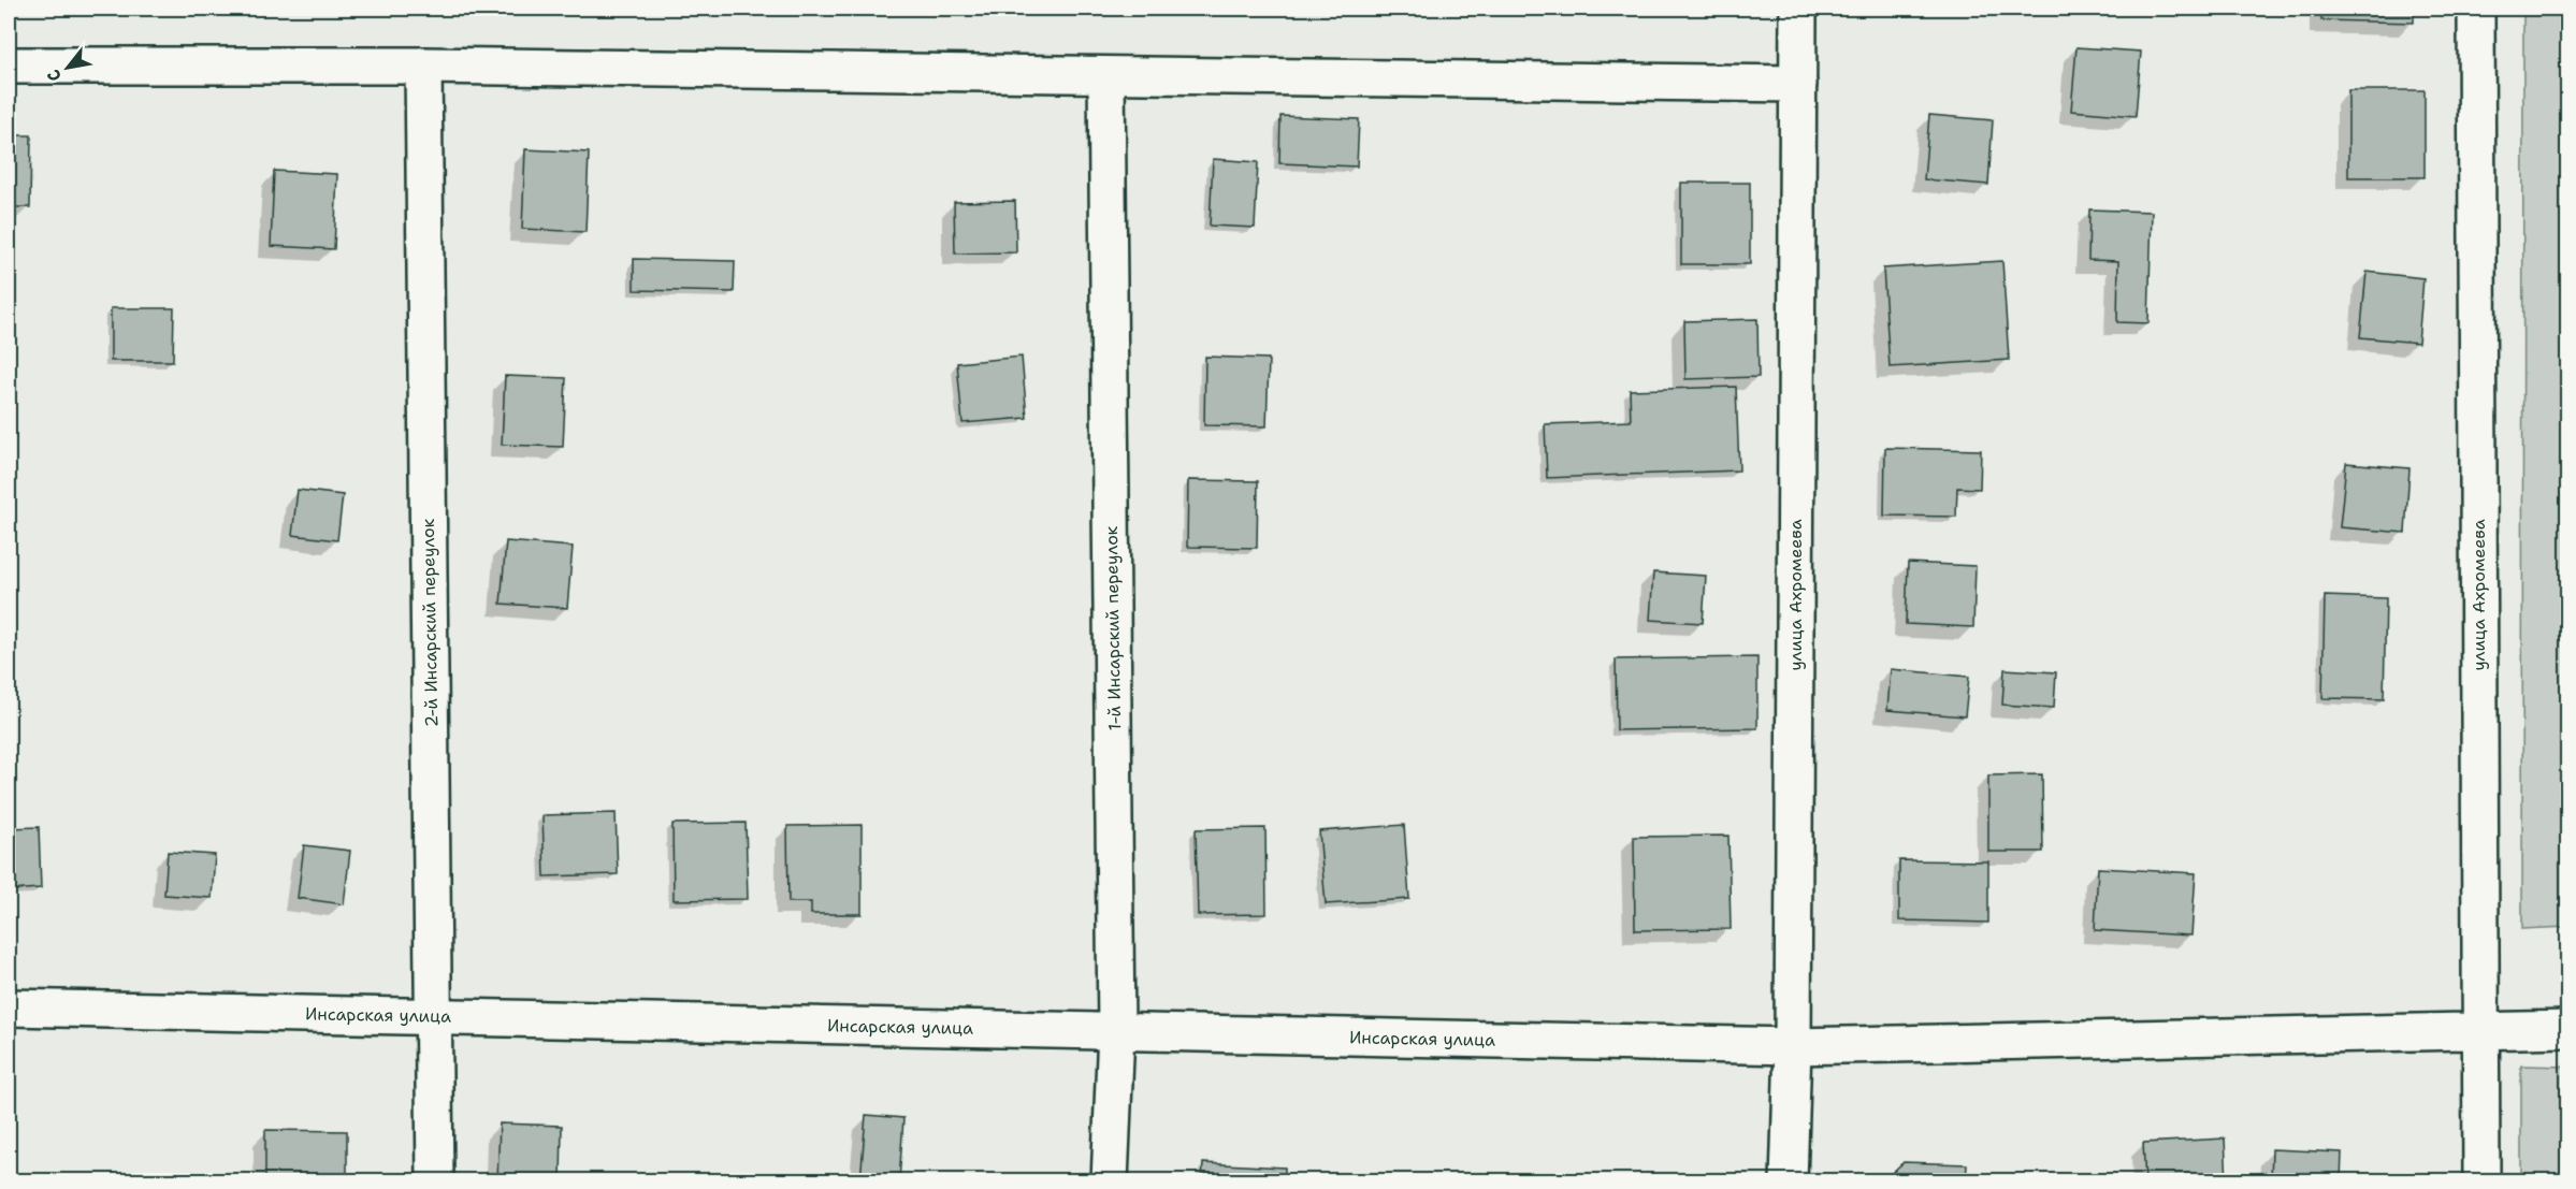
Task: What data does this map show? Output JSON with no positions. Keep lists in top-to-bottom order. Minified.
{"streets":{"street":["улица Ахромеева","2-й Инсарский переулок","1-й Инсарский переулок","Инсарская улица"]},"crossings":[["улица Ахромеева","Инсарская улица"],["2-й Инсарский переулок","Инсарская улица"],["1-й Инсарский переулок","Инсарская улица"]],"north":"bottom left"}
